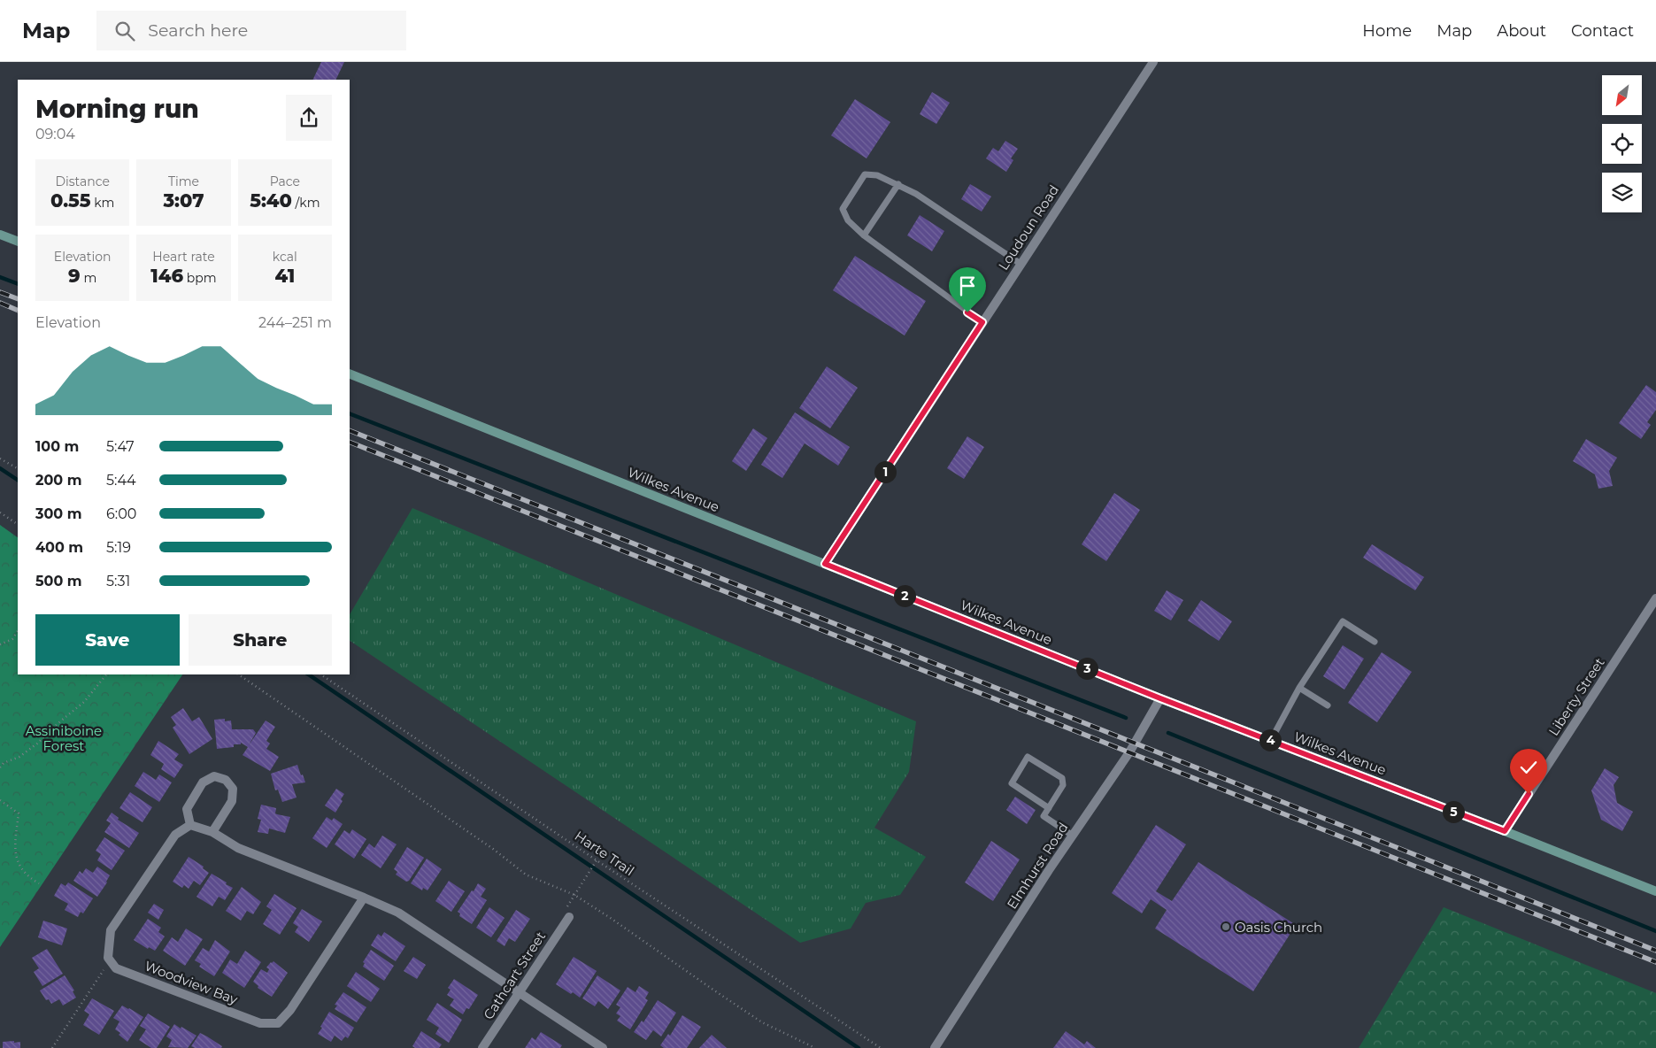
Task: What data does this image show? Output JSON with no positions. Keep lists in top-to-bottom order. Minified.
{"streets":{"main road":["Wilkes Avenue"],"street":["Loudoun Road","Liberty Street","Elmhurst Road","Cathcart Street","Woodview Bay"],"path":["Harte Trail"]},"crossings":[["Loudoun Road","Wilkes Avenue"],["Wilkes Avenue","Liberty Street"],["Wilkes Avenue","Elmhurst Road"]],"parks":["Assiniboine Forest"],"places":["Oasis Church"],"north":"bottom left","page":{"header":"Map","search":"Search here","nav":["Home","Map","About","Contact"],"heading":["Morning run","09:04"],"stats":[["Distance","0.55 km"],["Time","3:07"],["Pace","5:40 /km"],["Elevation","9 m"],["Heart rate","146 bpm"],["kcal","41"]],"chart":["Elevation","244–251 m"],"list":[{"name":"100 m","note":"5:47"},{"name":"200 m","note":"5:44"},{"name":"300 m","note":"6:00"},{"name":"400 m","note":"5:19"},{"name":"500 m","note":"5:31"}],"pins":["1","2","3","4","5"],"buttons":["Save","Share"]}}
